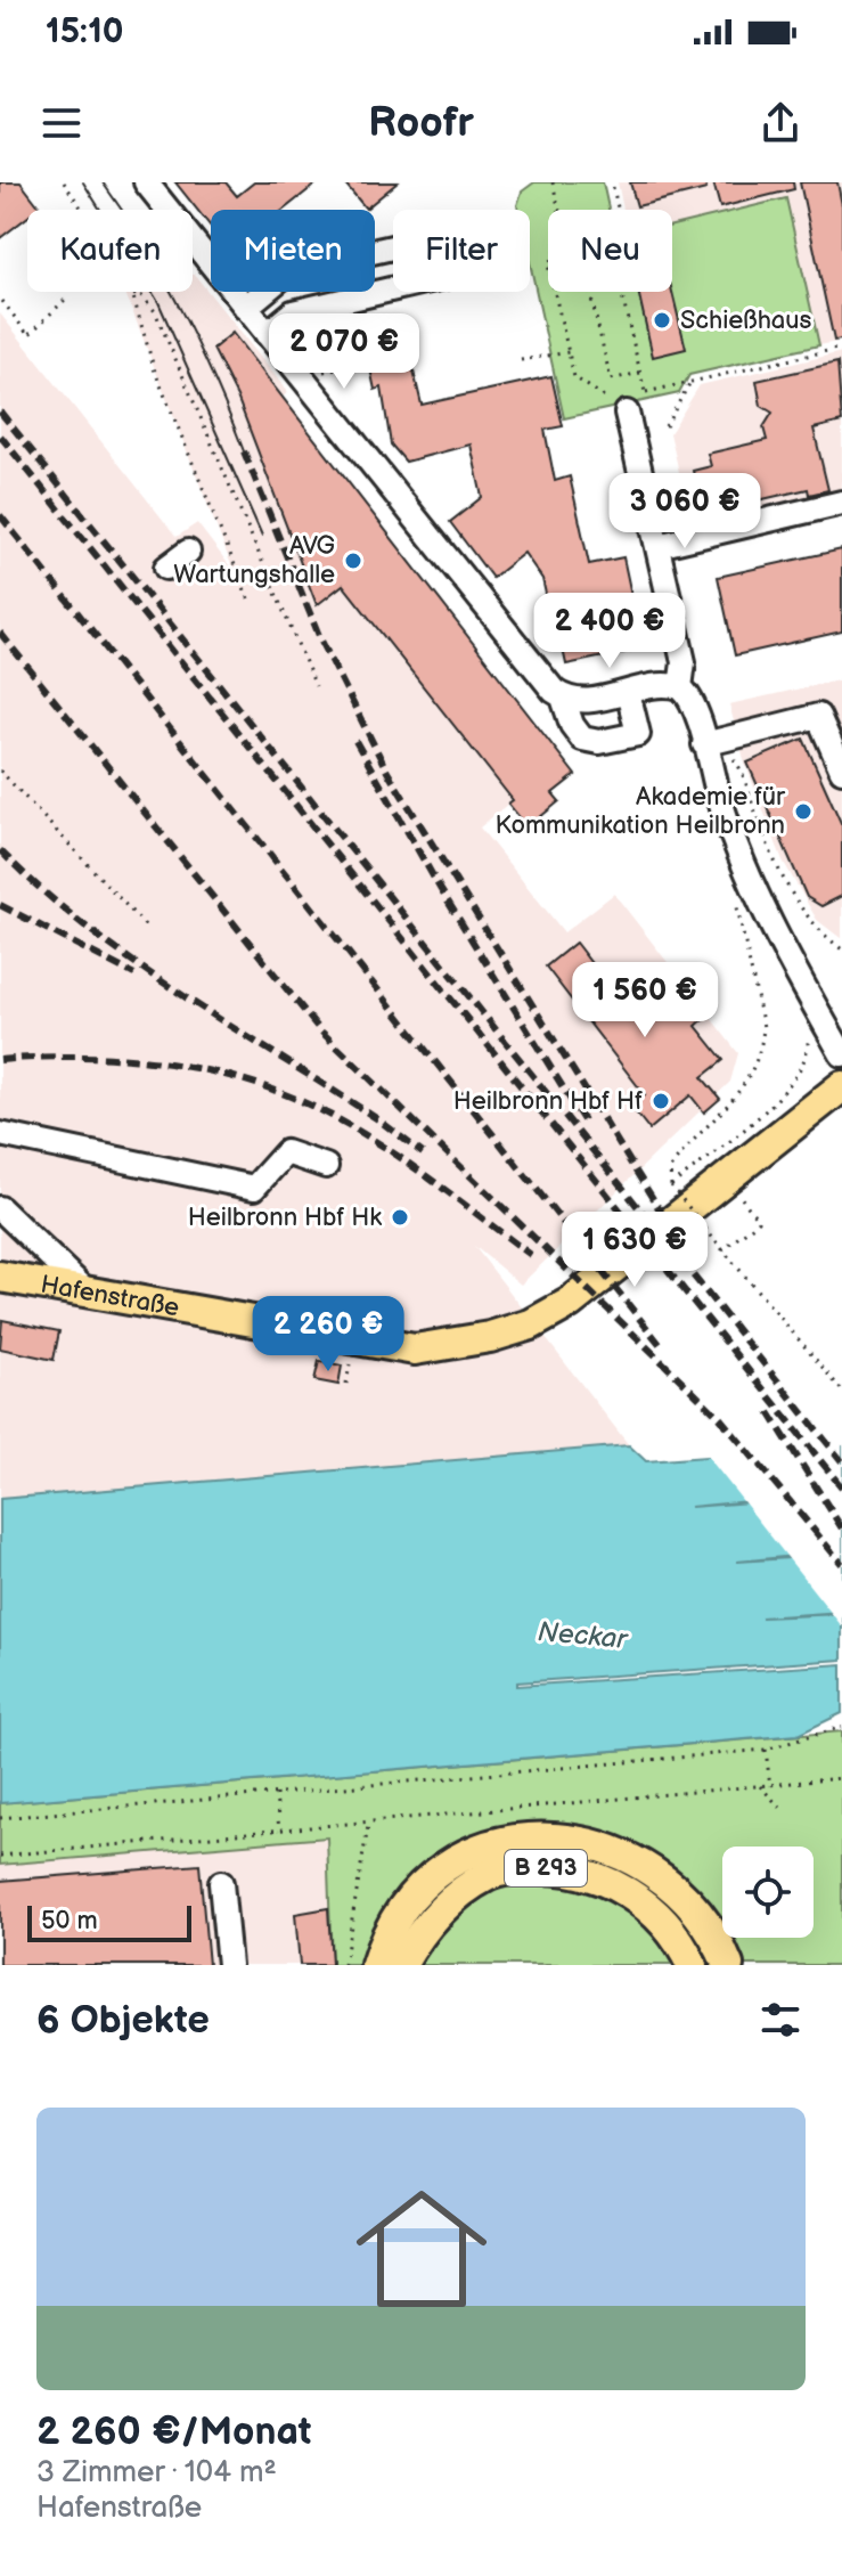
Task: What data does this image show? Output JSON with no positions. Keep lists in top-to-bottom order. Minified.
{"streets":{"main road":["Hafenstraße","B 293"]},"water":["Neckar"],"places":["Schießhaus","AVG Wartungshalle","Akademie für Kommunikation Heilbronn","Heilbronn Hbf Hf","Heilbronn Hbf Hk"],"scale_bar":"50 m","page":{"status":"15:10","header":"Roofr","chip":["Kaufen","Mieten","Filter","Neu"],"price":["2 070 €","3 060 €","2 400 €","1 560 €","1 630 €","2 260 €"],"scale":"50 m","heading":"6 Objekte","list":[{"name":"2 260 €/Monat","note":"3 Zimmer · 104 m² · Hafenstraße"}]}}
